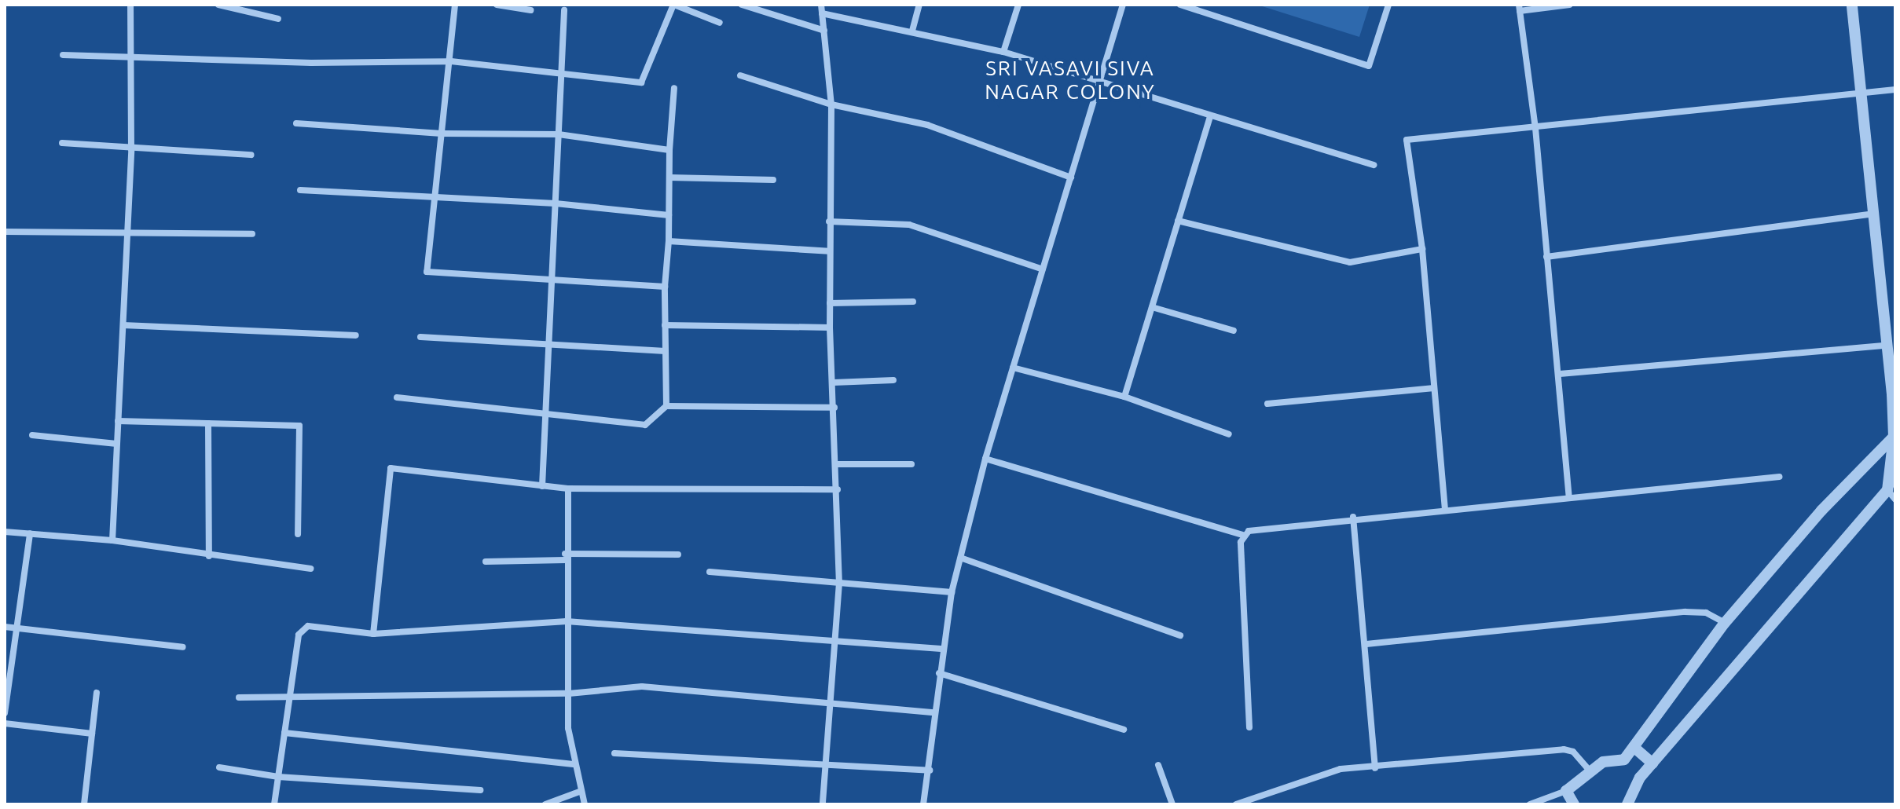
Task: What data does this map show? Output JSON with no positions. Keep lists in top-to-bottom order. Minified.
{"districts":["SRI VASAVI SIVA NAGAR COLONY"]}
